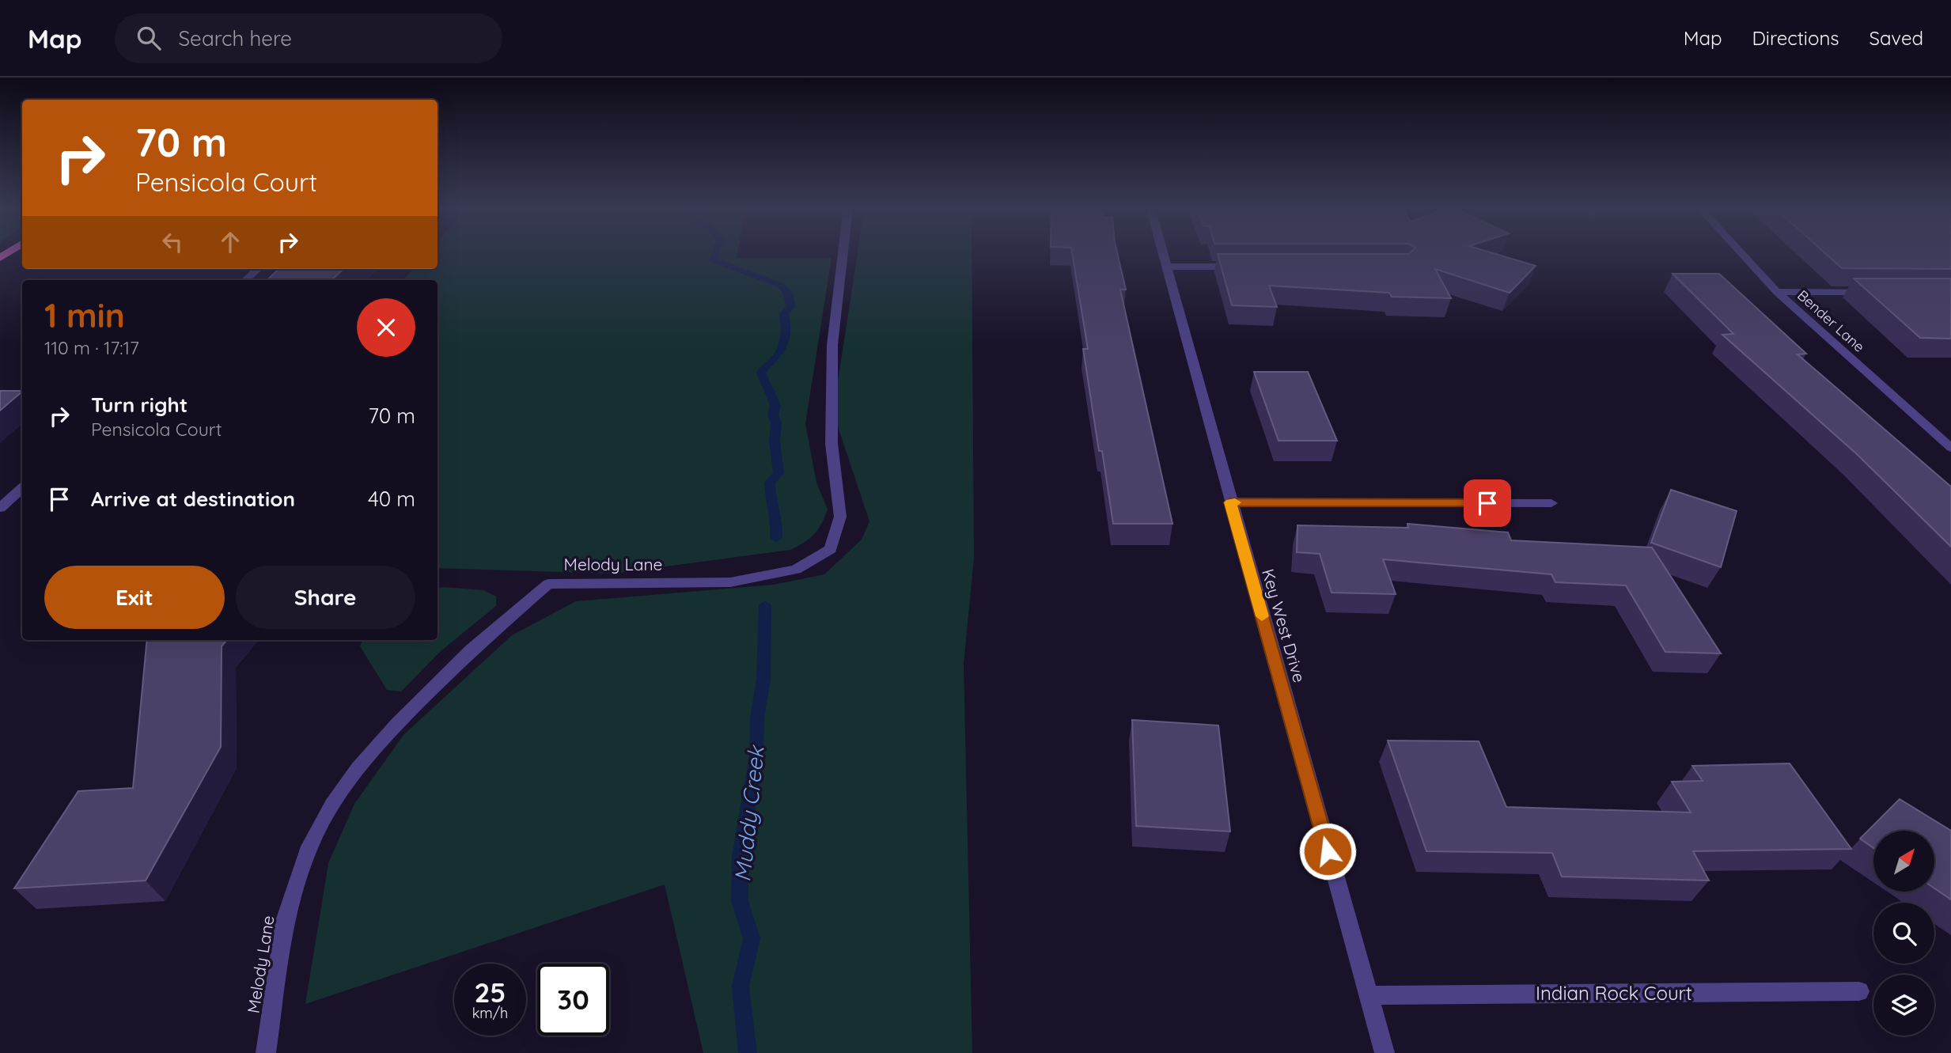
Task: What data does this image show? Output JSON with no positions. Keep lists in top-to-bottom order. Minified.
{"streets":{"street":["Bender Lane","Melody Lane","Key West Drive","Indian Rock Court"]},"crossings":[["Key West Drive","Indian Rock Court"]],"water":["Muddy Creek"],"north":"top right","page":{"header":"Map","search":"Search here","nav":["Map","Directions","Saved"],"turn":["70 m","Pensicola Court"],"heading":["1 min","110 m · 17:17"],"list":[{"name":"Turn right","note":"Pensicola Court","value":"70 m"},{"name":"Arrive at destination","value":"40 m"}],"buttons":["Exit","Share"],"speed":"25 km/h","limit":"30"}}
